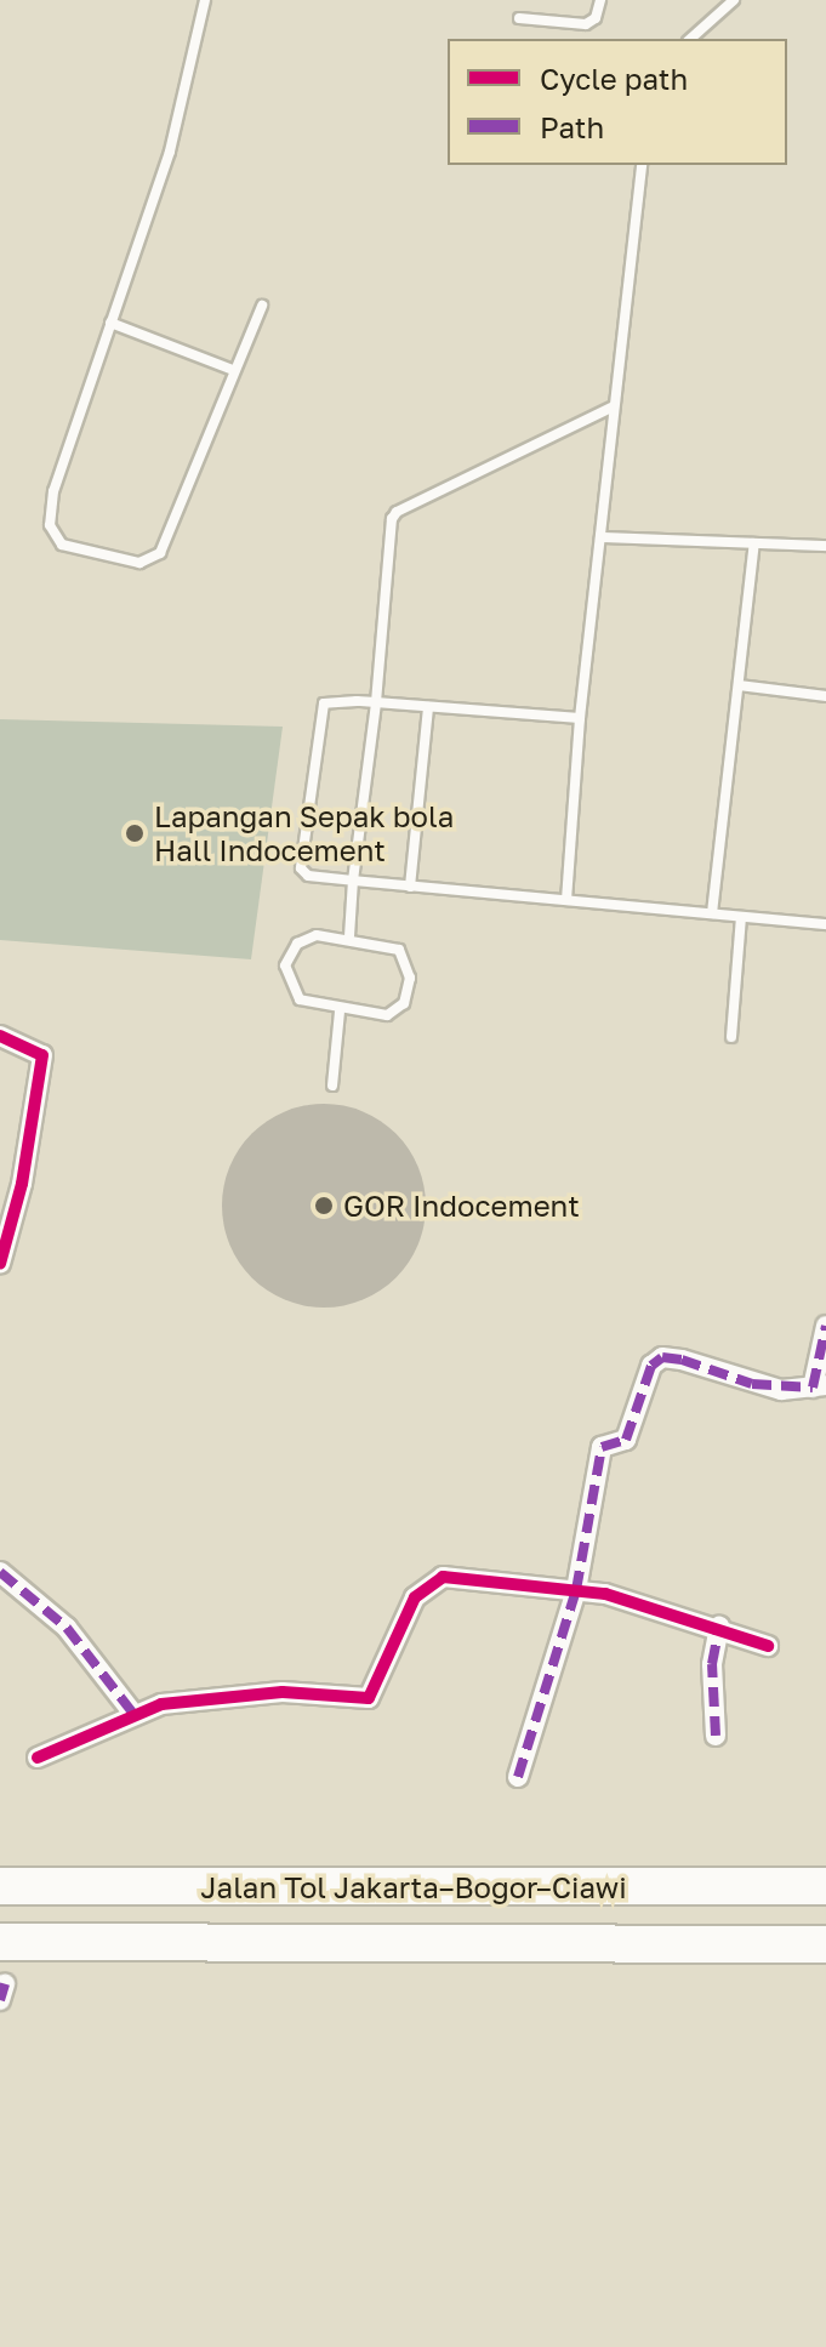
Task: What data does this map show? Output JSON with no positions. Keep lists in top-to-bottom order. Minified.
{"streets":{"highway":["Jalan Tol Jakarta–Bogor–Ciawi"]},"places":["Lapangan Sepak bola Hall Indocement","GOR Indocement"],"legend":["Cycle path","Path"]}
